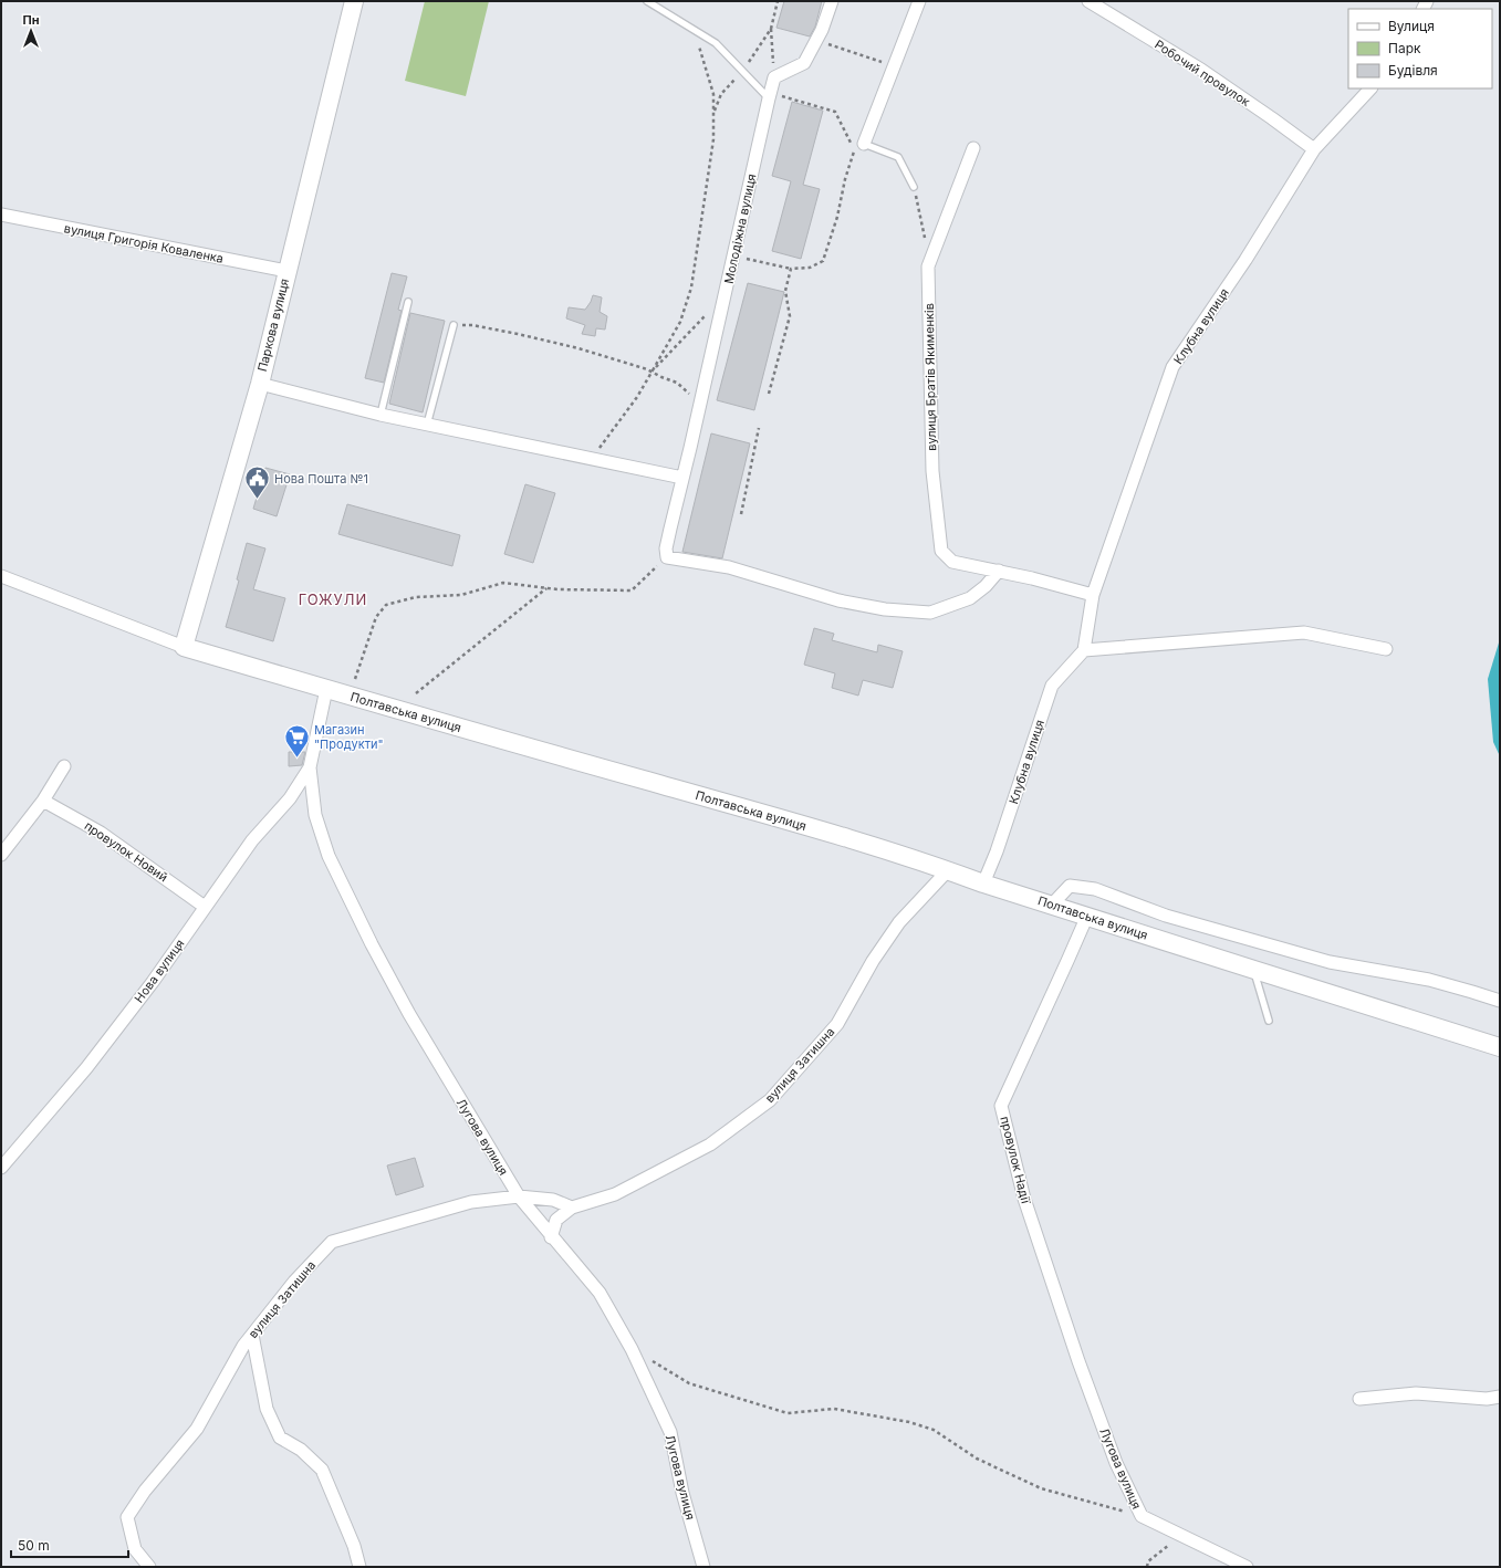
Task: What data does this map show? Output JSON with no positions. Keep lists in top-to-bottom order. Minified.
{"streets":{"street":["Робочий провулок","Молодіжна вулиця","вулиця Григорія Коваленка","Паркова вулиця","Клубна вулиця","вулиця Братів Якименків","Полтавська вулиця","провулок Новий","Нова вулиця","вулиця Затишна","Лугова вулиця","провулок Надії"]},"crossings":[["Робочий провулок","Клубна вулиця"],["вулиця Григорія Коваленка","Паркова вулиця"],["Паркова вулиця","Полтавська вулиця"],["Клубна вулиця","вулиця Братів Якименків"],["Клубна вулиця","Полтавська вулиця"],["Полтавська вулиця","вулиця Затишна"],["Полтавська вулиця","Лугова вулиця"],["Полтавська вулиця","провулок Надії"],["провулок Новий","Нова вулиця"],["Нова вулиця","Лугова вулиця"],["вулиця Затишна","Лугова вулиця"],["Лугова вулиця","провулок Надії"]],"districts":["ГОЖУЛИ"],"places":{"public building":["Нова Пошта №1"],"supermarket":["Магазин \"Продукти\""]},"legend":["Вулиця","Парк","Будівля"],"scale_bar":"50 m","north":"top"}
